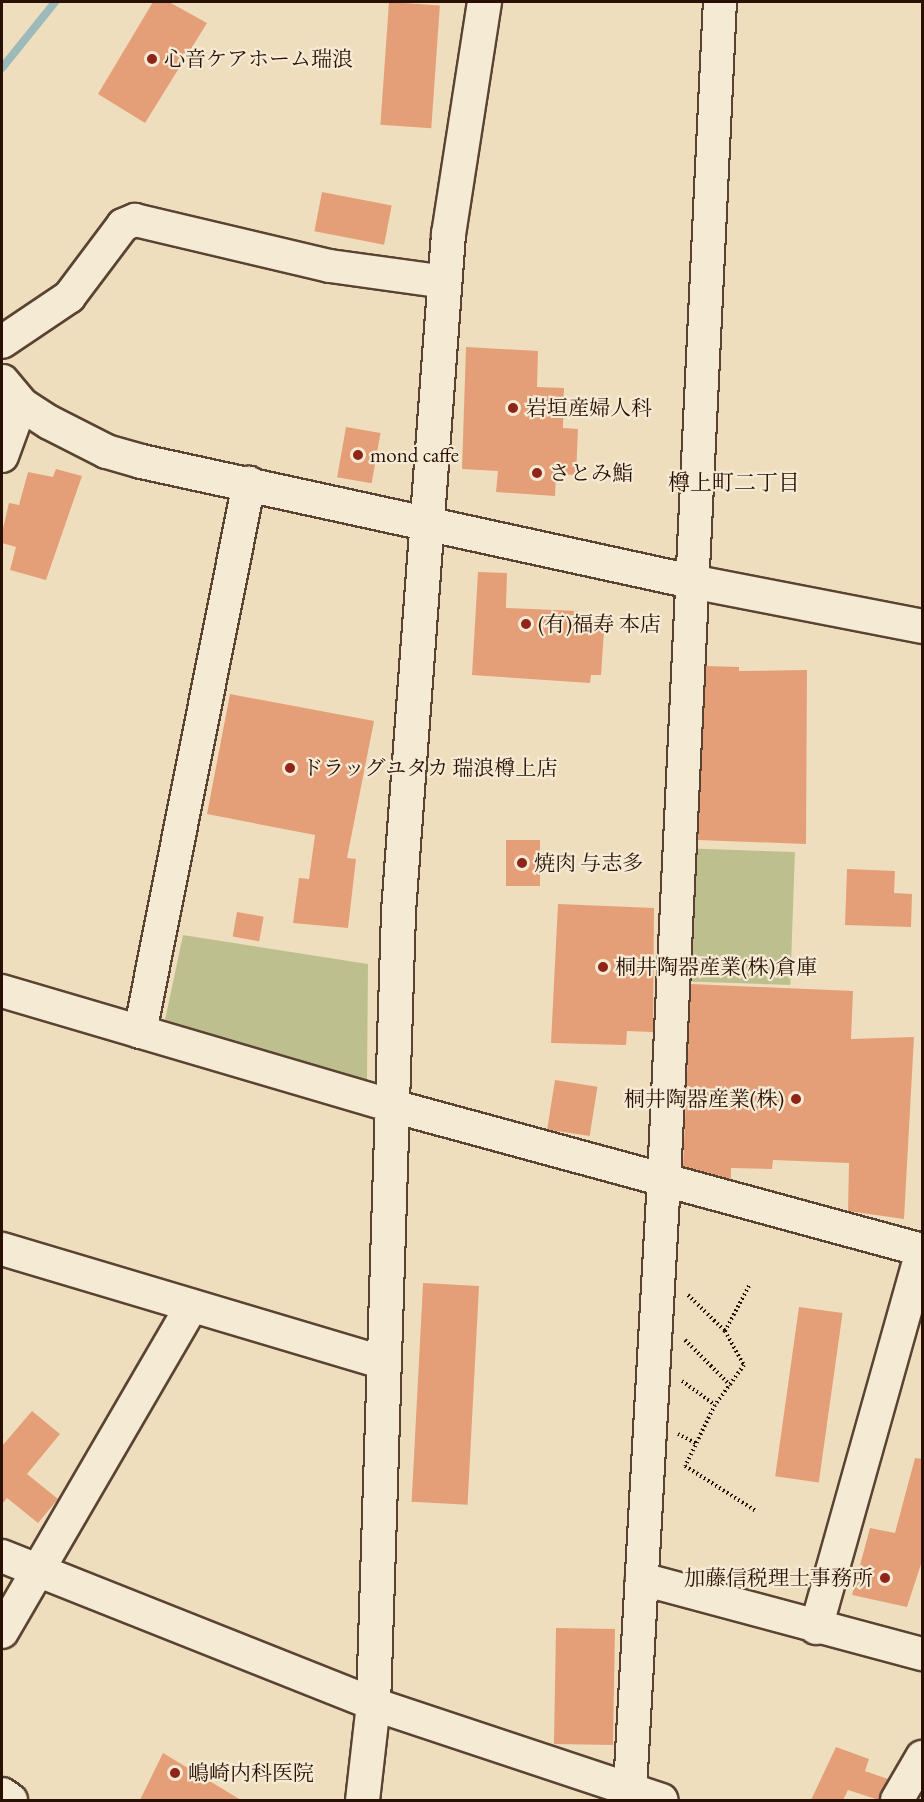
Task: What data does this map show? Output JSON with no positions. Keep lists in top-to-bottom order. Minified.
{"districts":["樽上町二丁目"],"places":["心音ケアホーム瑞浪","岩垣産婦人科","mond caffe","さとみ鮨","(有)福寿 本店","ドラッグユタカ 瑞浪樽上店","焼肉 与志多","桐井陶器産業(株)倉庫","桐井陶器産業(株)","加藤信税理士事務所","嶋崎内科医院"]}
